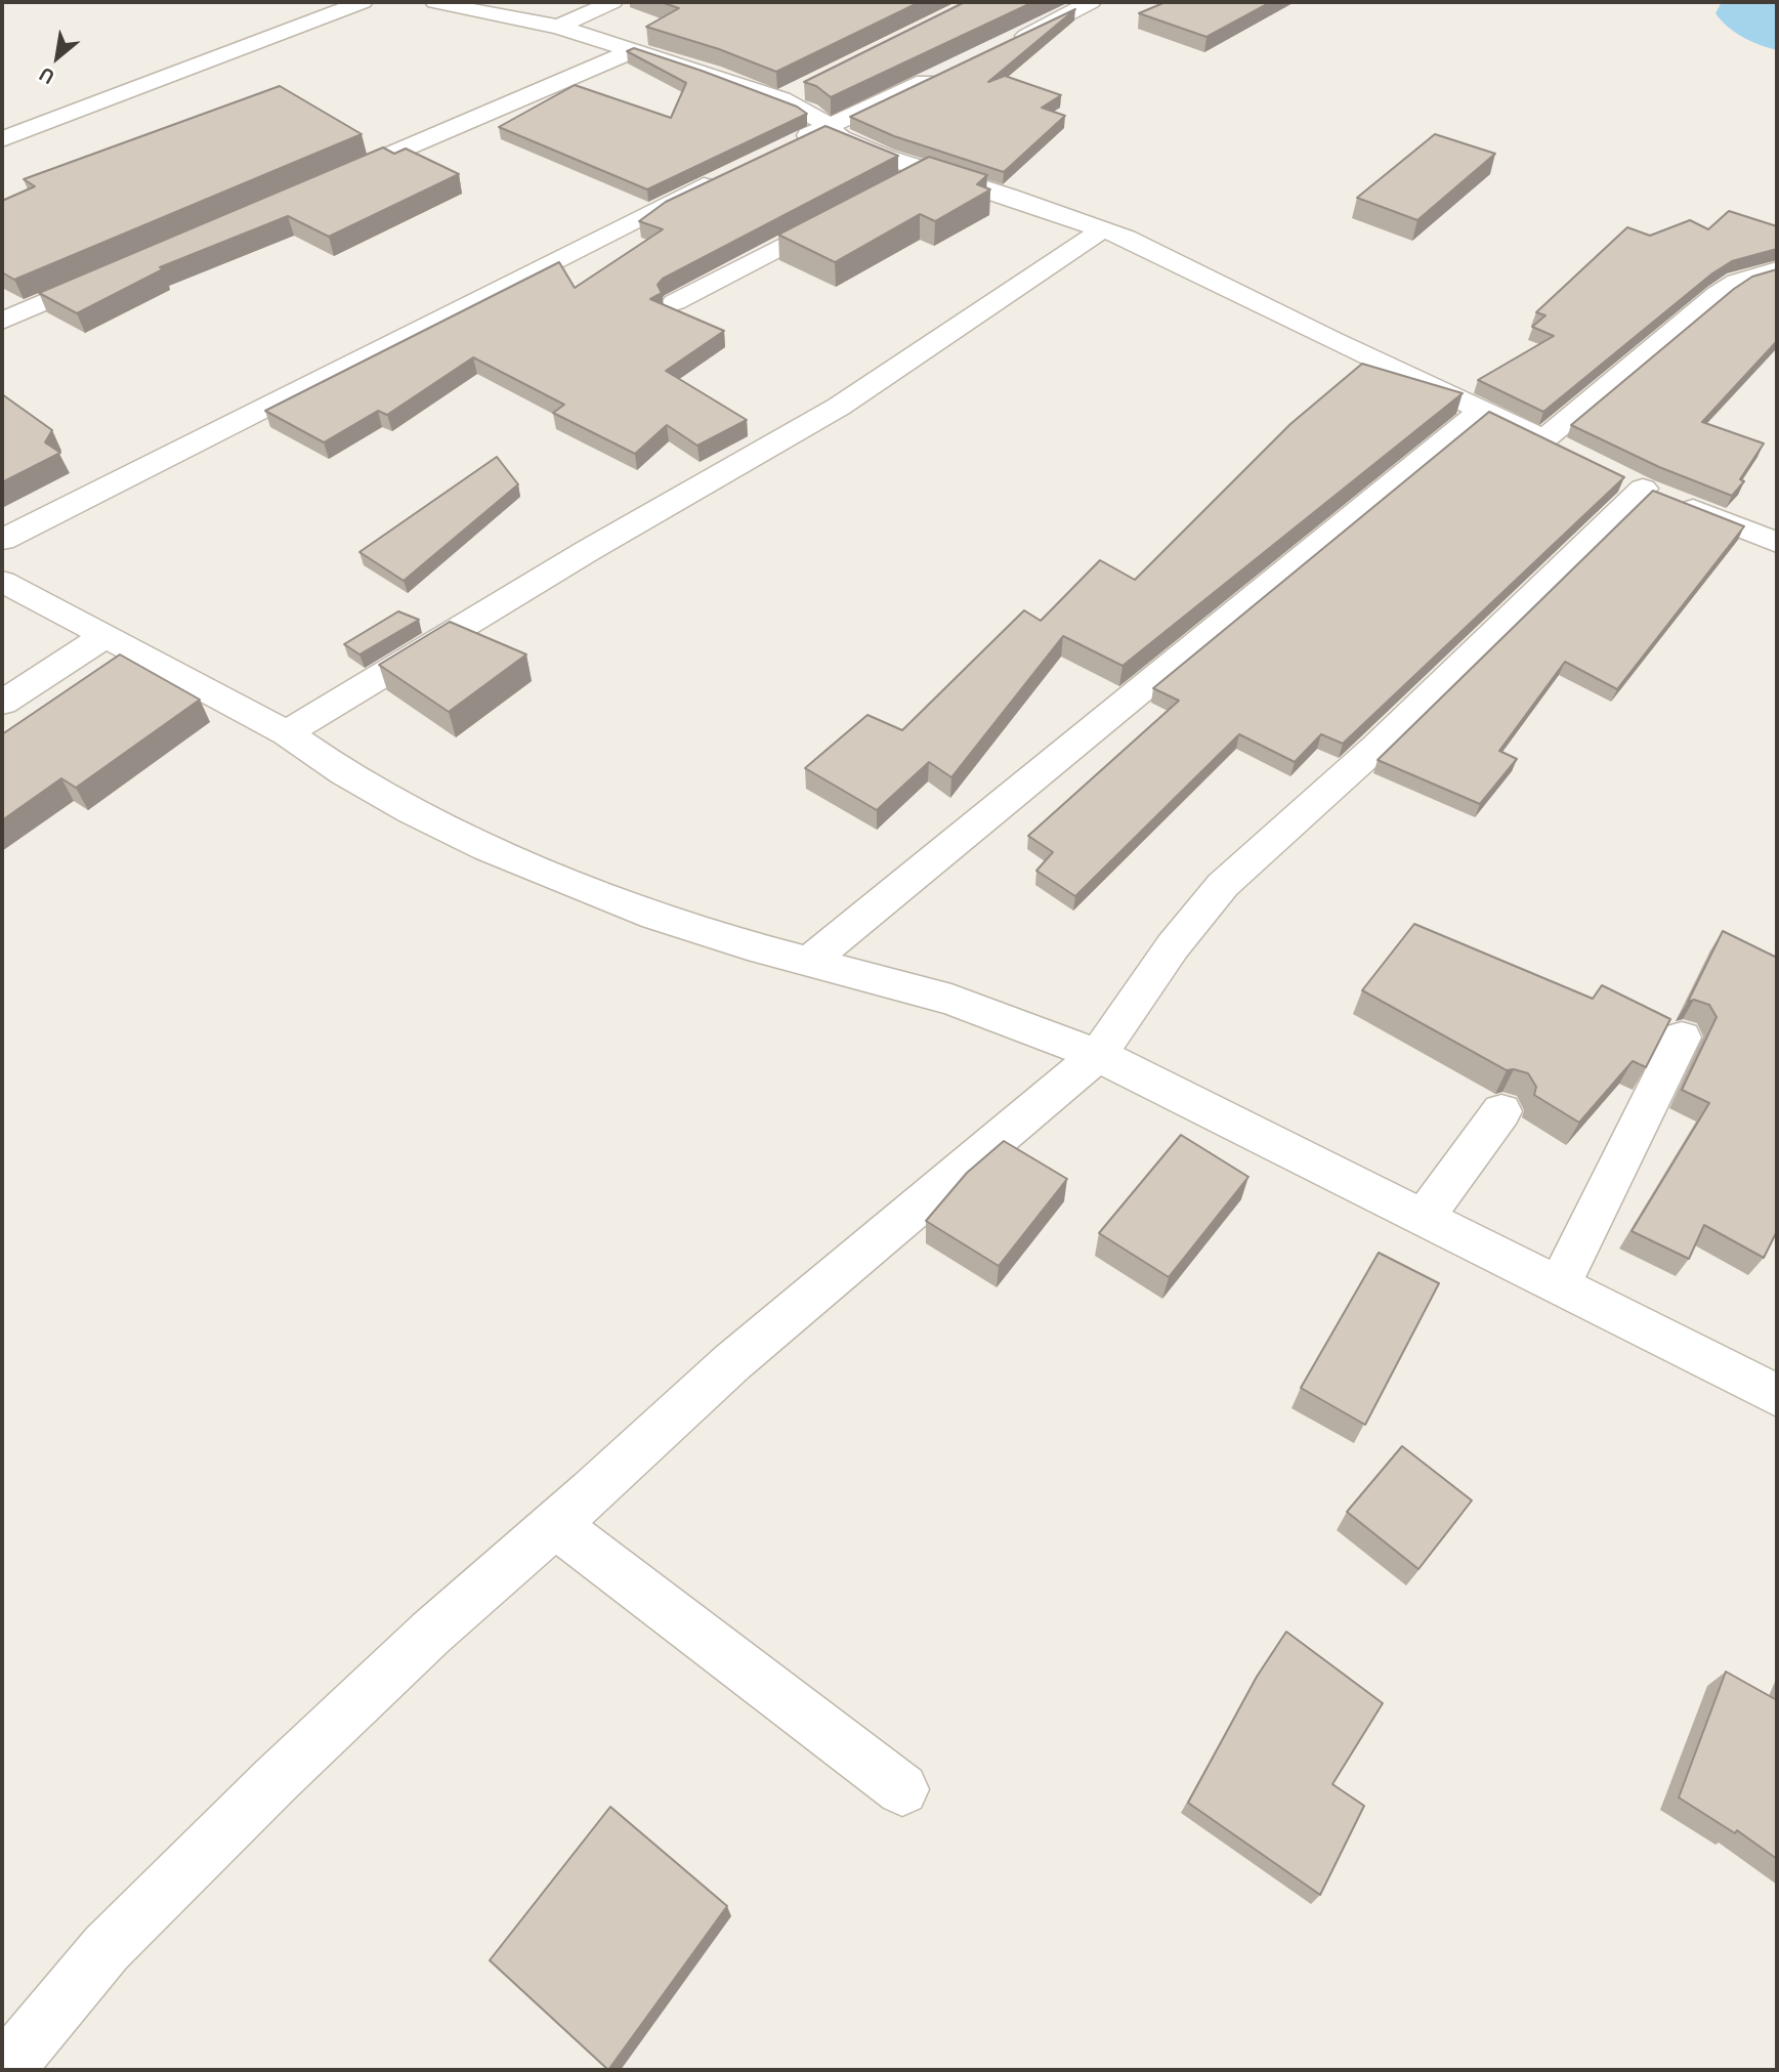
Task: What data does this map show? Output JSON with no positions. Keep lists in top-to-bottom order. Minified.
{"north":"bottom left"}
